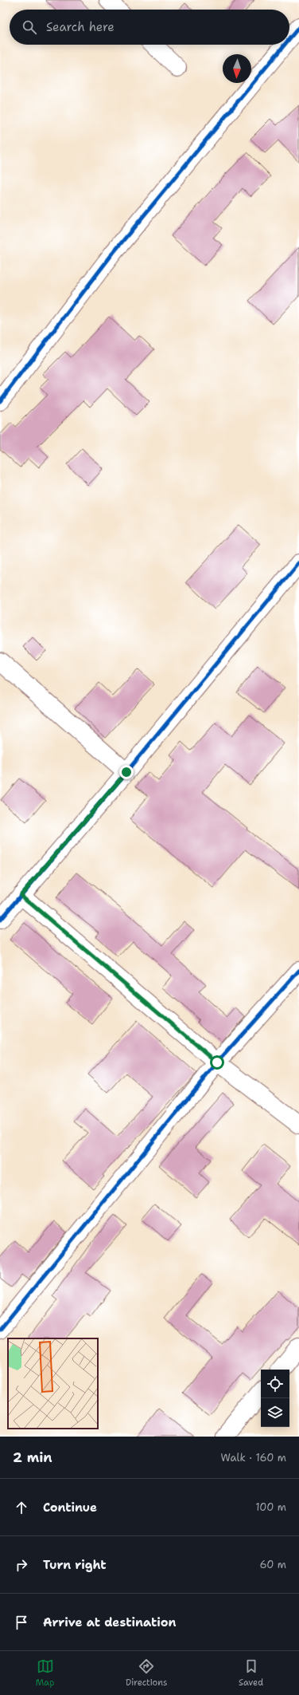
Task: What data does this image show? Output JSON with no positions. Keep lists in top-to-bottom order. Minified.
{"north":"bottom","page":{"search":"Search here","heading":["2 min","Walk · 160 m"],"list":[["Continue","100 m"],["Turn right","60 m"],"Arrive at destination"],"nav":["Map","Directions","Saved"]}}
